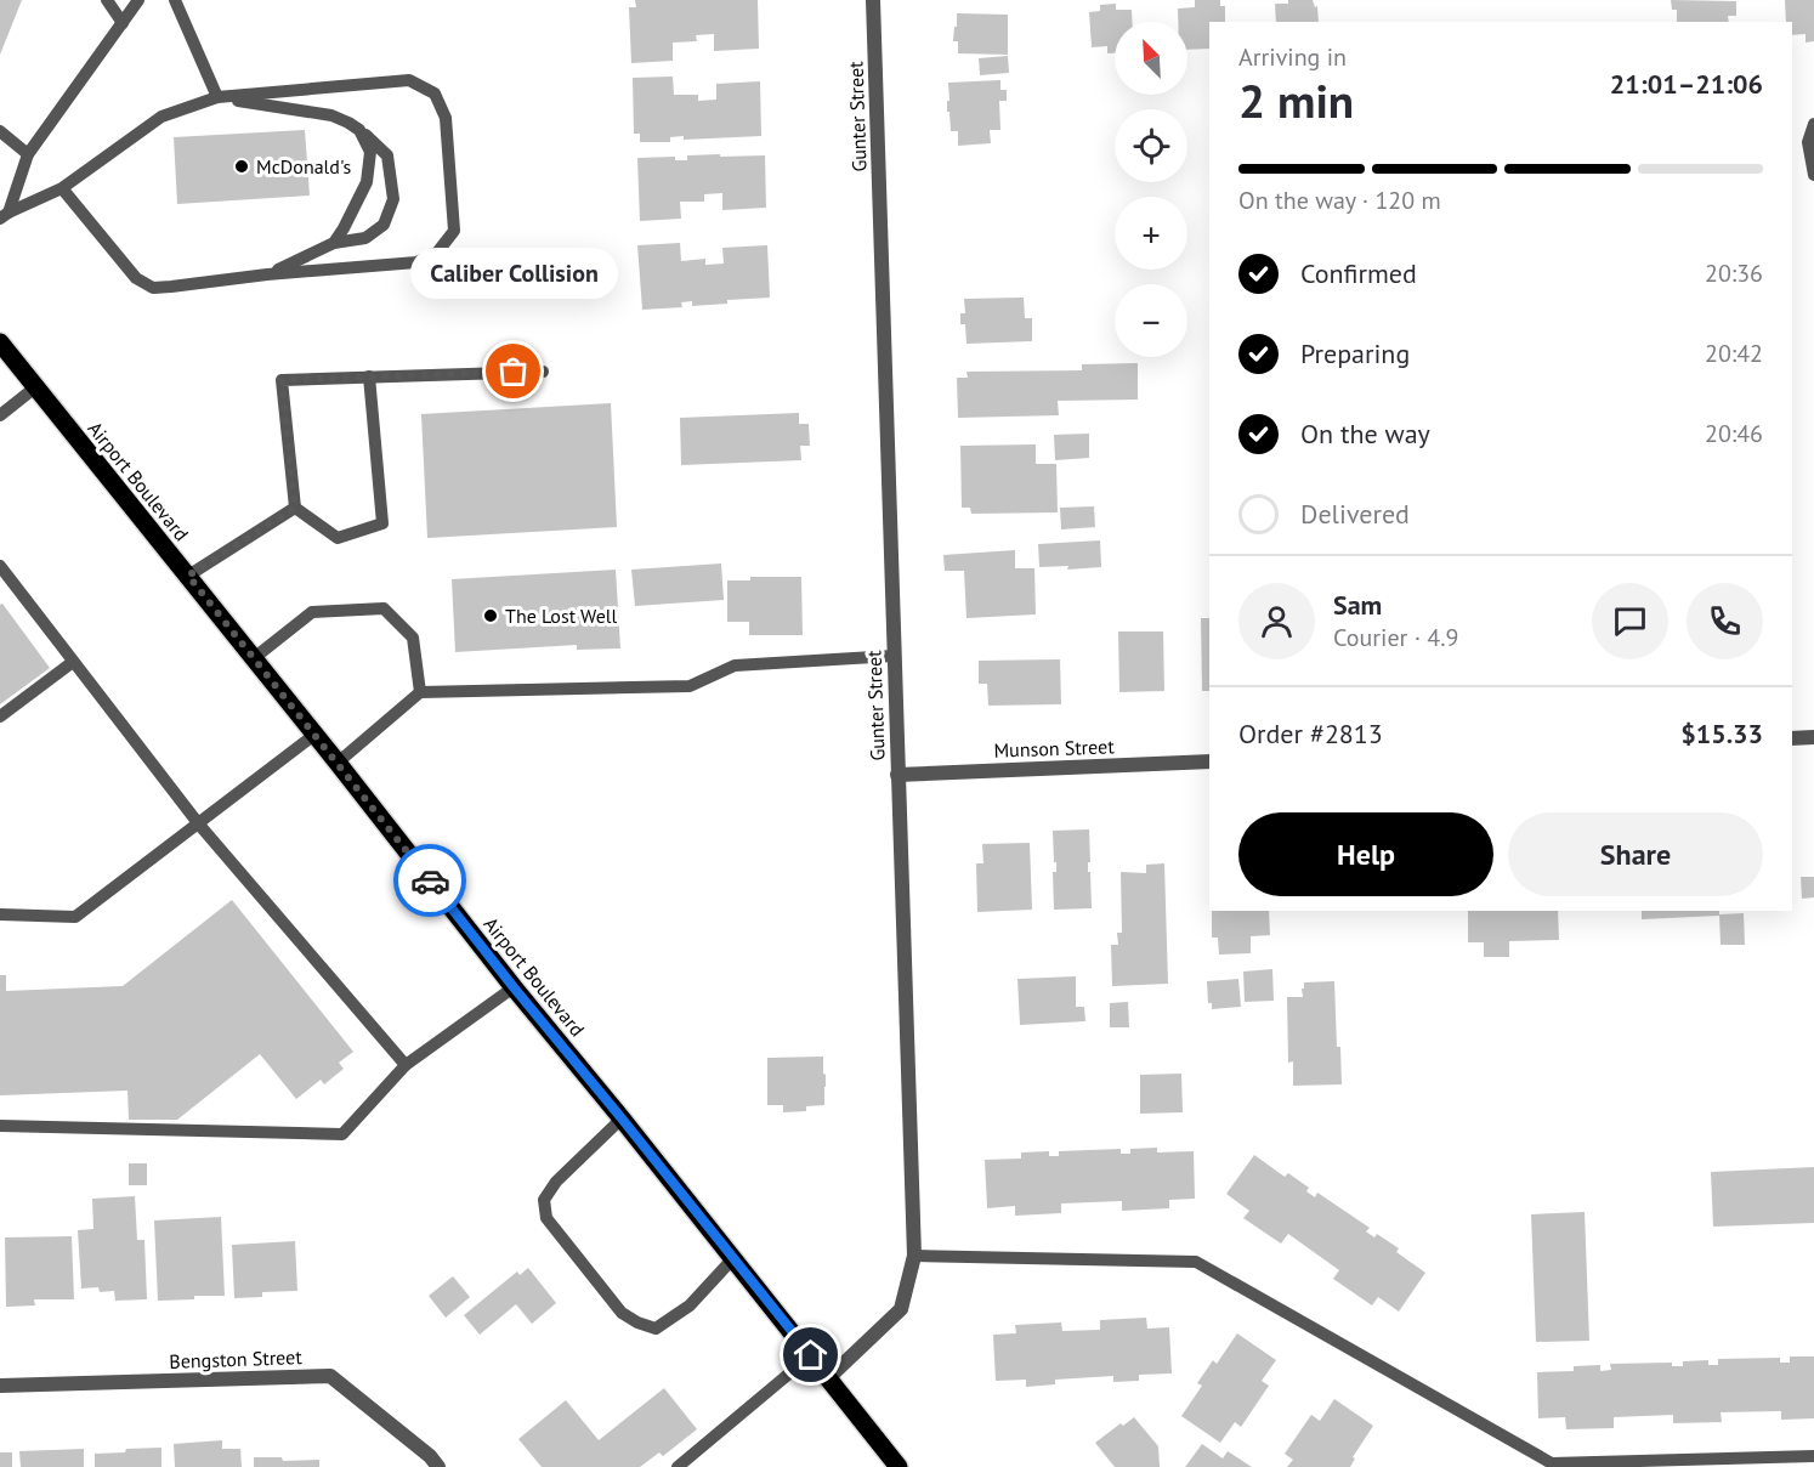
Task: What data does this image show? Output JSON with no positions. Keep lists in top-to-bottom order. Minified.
{"streets":{"main road":["Airport Boulevard"],"street":["Gunter Street","Munson Street","Bengston Street"]},"crossings":[["Gunter Street","Airport Boulevard"],["Gunter Street","Munson Street"]],"places":["McDonald's","Caliber Collision","The Lost Well"],"north":"top left","page":{"map_buttons":["+","−"],"heading":["2 min","Arriving in","21:01–21:06"],"panel":["Sam","Courier · 4.9","Order #2813","$15.33"],"bar":"On the way · 120 m","list":[["Confirmed","20:36"],["Preparing","20:42"],["On the way","20:46"],"Delivered"],"bubble":"Caliber Collision","buttons":["Help","Share"]}}
